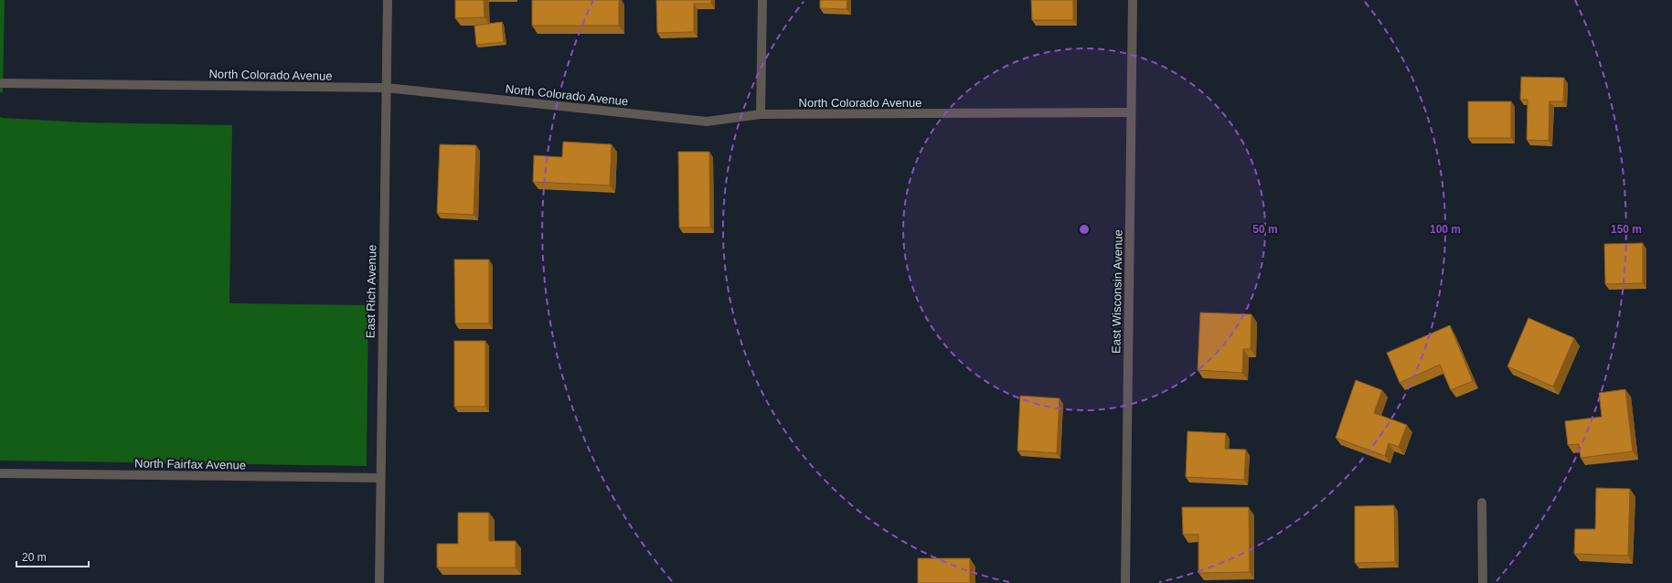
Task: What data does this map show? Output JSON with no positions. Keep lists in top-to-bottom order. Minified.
{"streets":{"street":["North Colorado Avenue","East Rich Avenue","East Wisconsin Avenue","North Fairfax Avenue"]},"crossings":[["North Colorado Avenue","East Rich Avenue"],["North Colorado Avenue","East Wisconsin Avenue"],["East Rich Avenue","North Fairfax Avenue"]],"scale_bar":"20 m","rings":["50 m","100 m","150 m"]}
